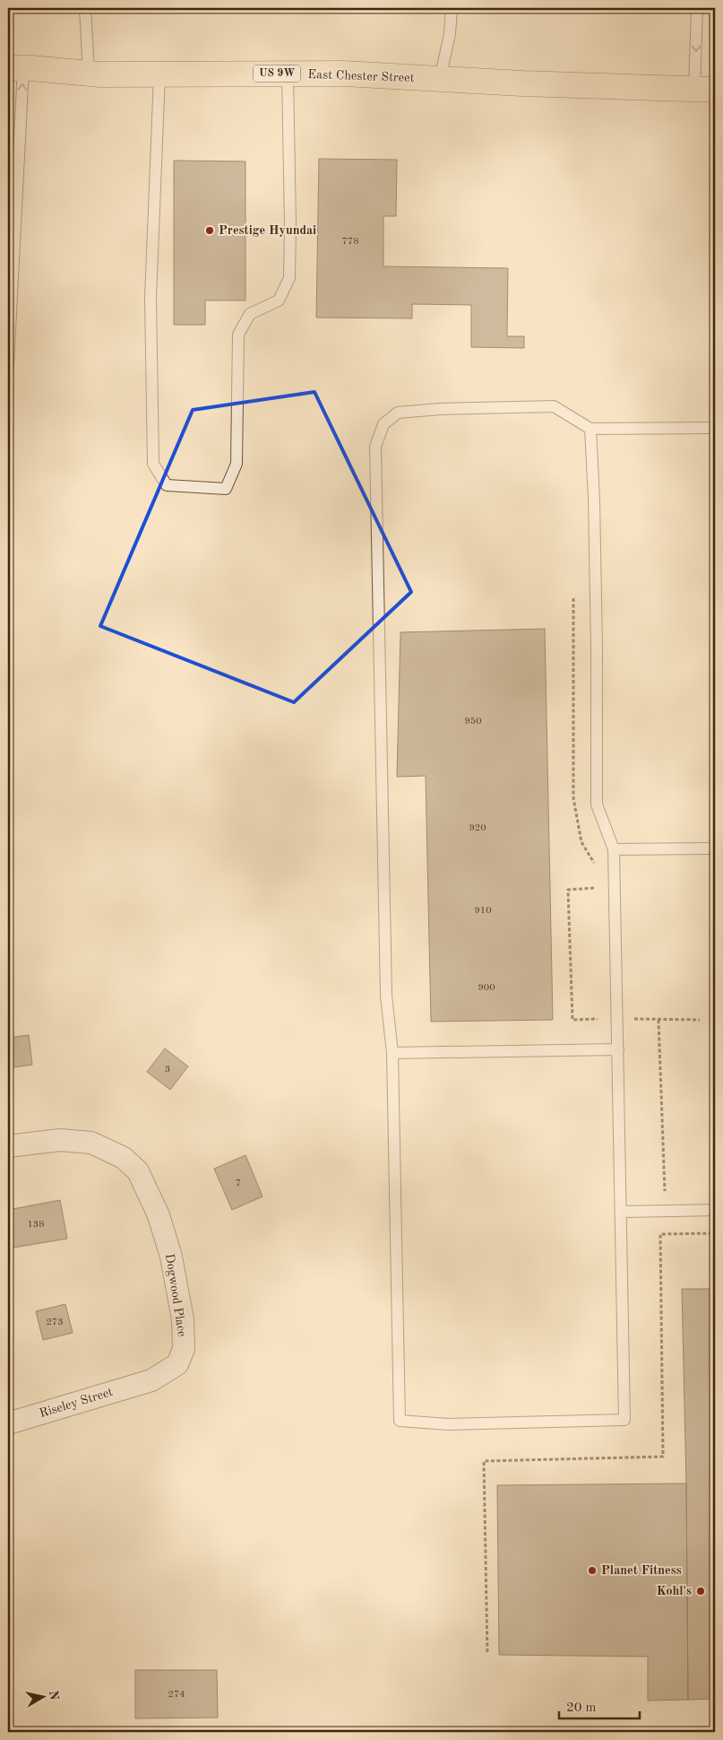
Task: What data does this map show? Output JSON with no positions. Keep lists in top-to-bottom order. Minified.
{"streets":{"main road":["US 9W","East Chester Street"],"street":["Dogwood Place","Riseley Street"]},"crossings":[["Dogwood Place","Riseley Street"]],"places":["Prestige Hyundai","Planet Fitness","Kohl's"],"house_numbers":["778","950","920","910","900","3","7","138","273","274"],"scale_bar":"20 m","north":"right"}
